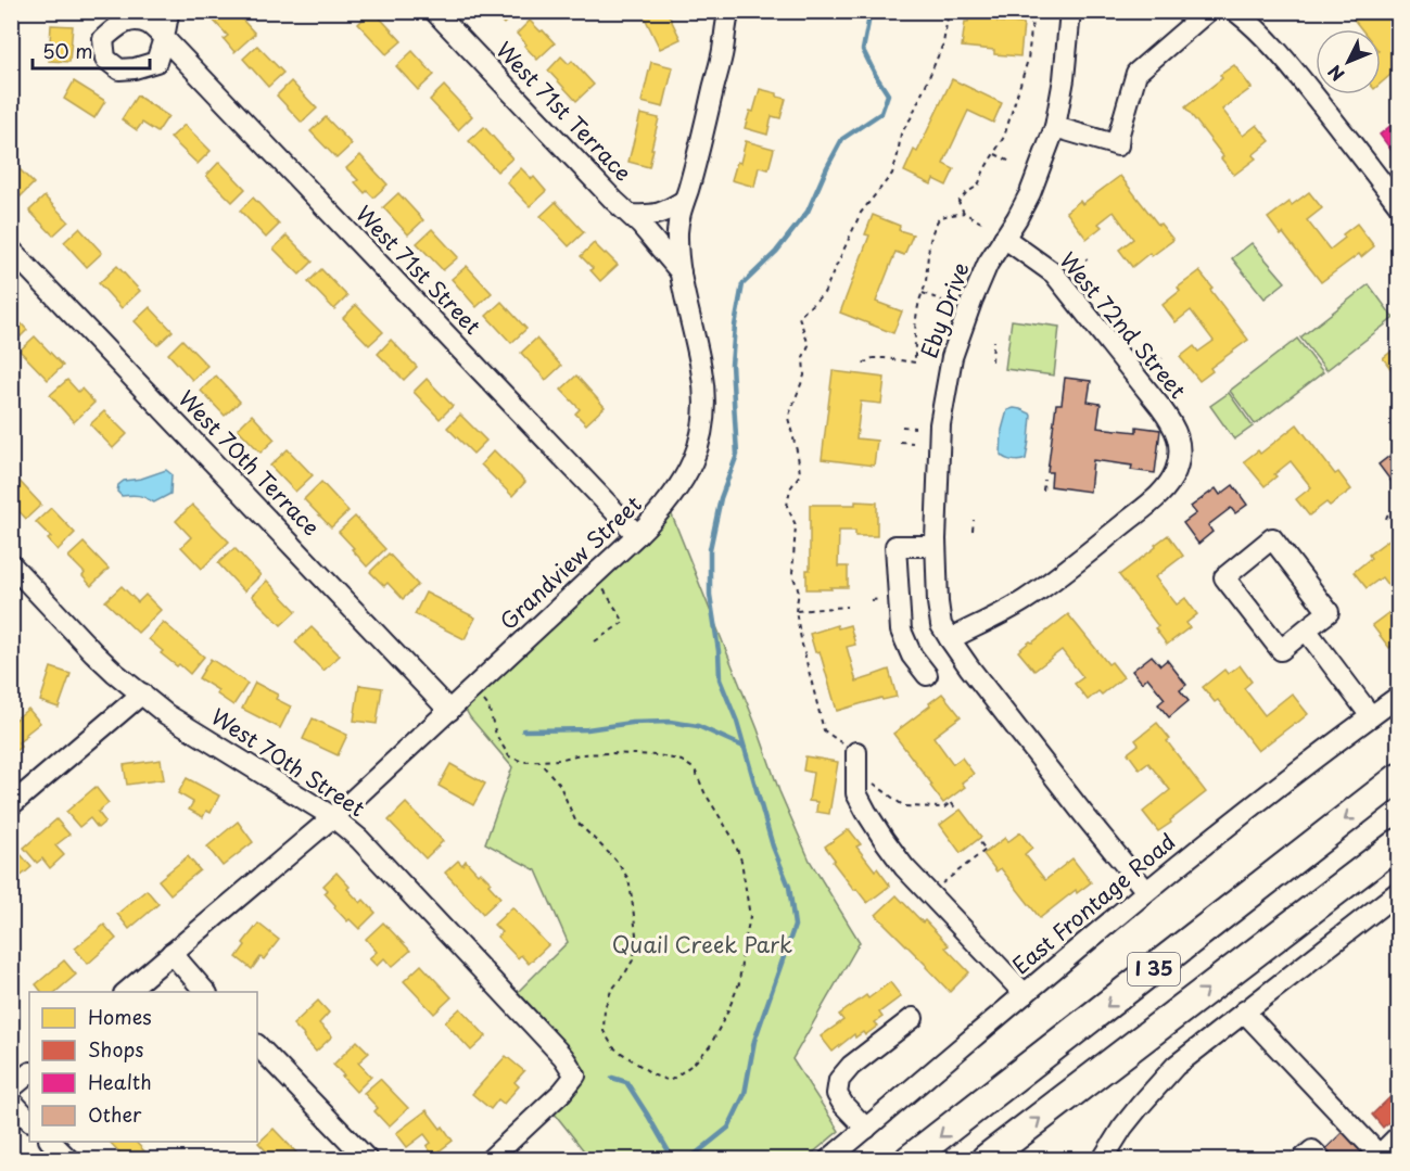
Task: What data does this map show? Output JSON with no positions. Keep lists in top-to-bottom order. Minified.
{"streets":{"highway":["I 35"],"street":["West 71st Terrace","West 71st Street","Eby Drive","West 72nd Street","West 70th Terrace","Grandview Street","West 70th Street","East Frontage Road"]},"crossings":[["West 71st Terrace","Grandview Street"],["West 71st Street","Grandview Street"],["Eby Drive","West 72nd Street"],["Eby Drive","East Frontage Road"],["West 70th Terrace","Grandview Street"],["Grandview Street","West 70th Street"]],"parks":["Quail Creek Park"],"legend":["Homes","Shops","Health","Other"],"scale_bar":"50 m","north":"bottom left"}
